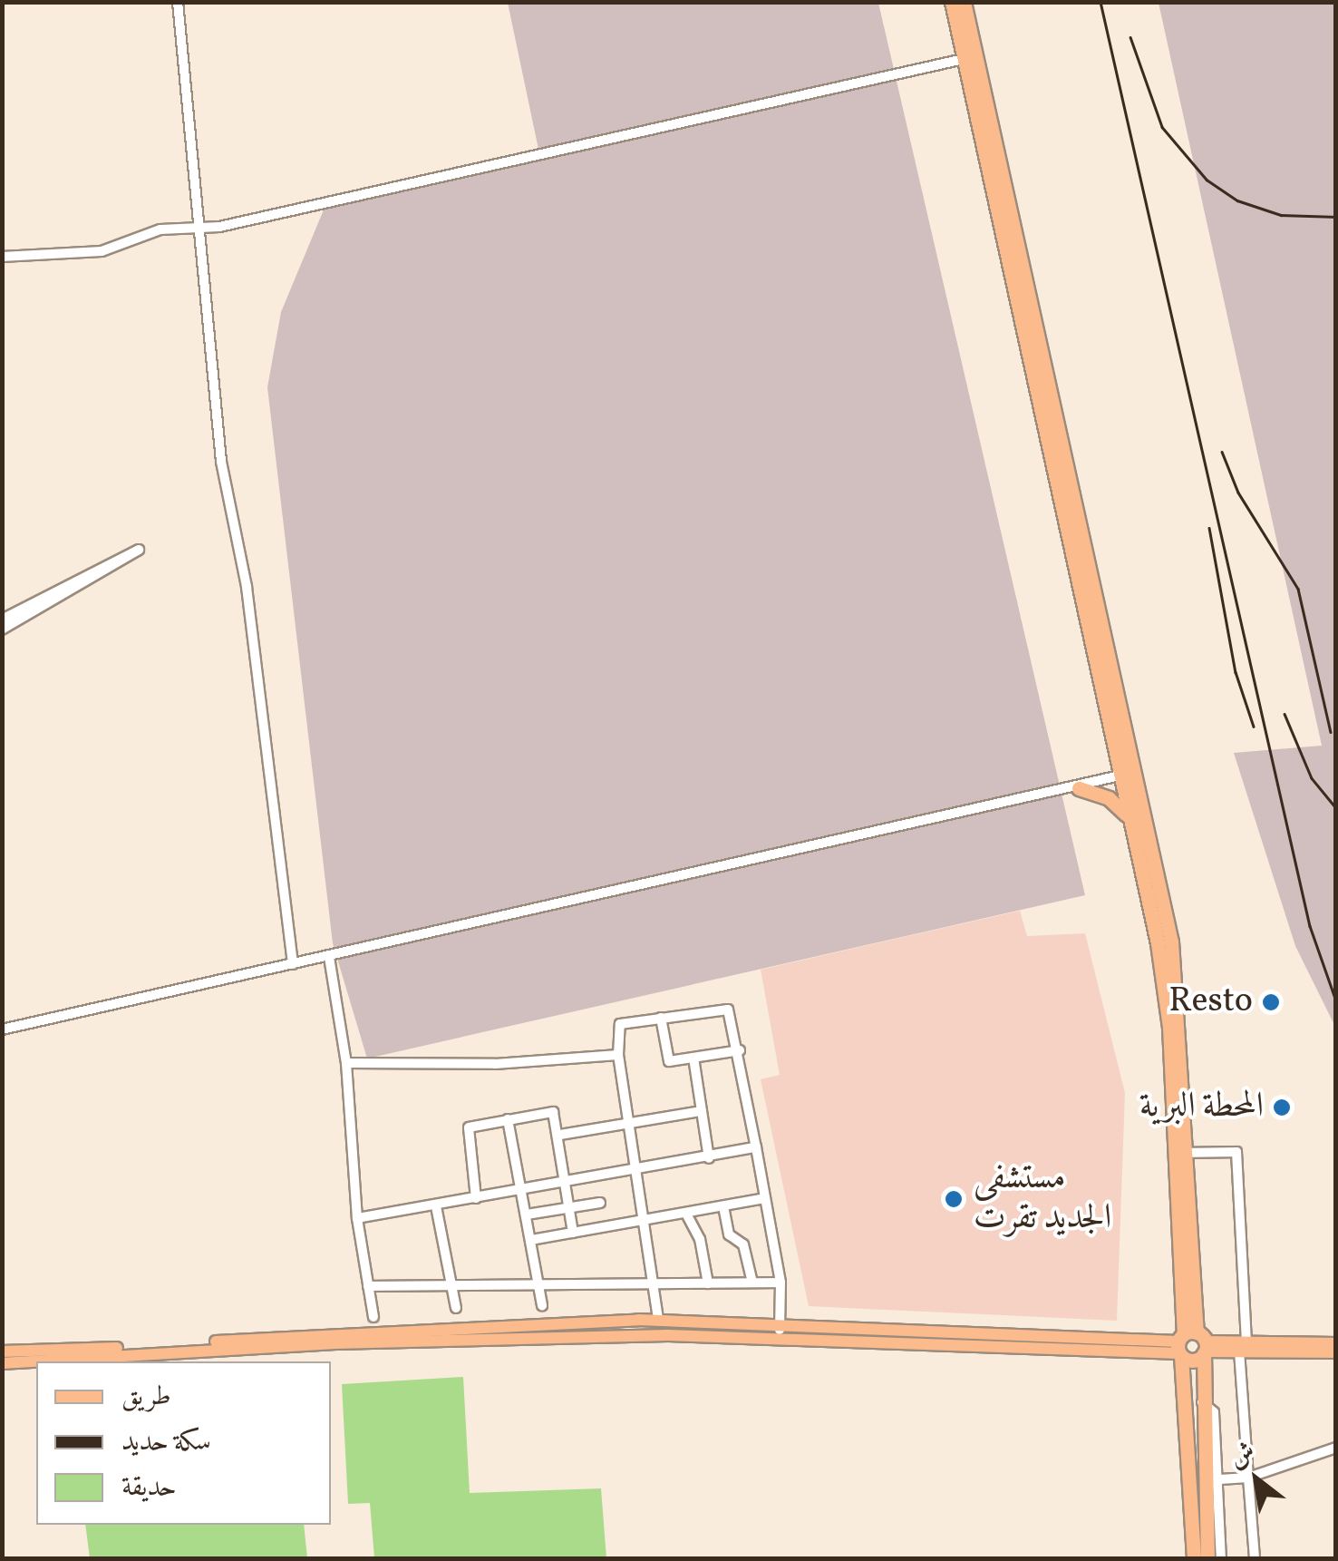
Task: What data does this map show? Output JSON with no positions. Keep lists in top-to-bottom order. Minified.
{"places":["Resto","المحطة البرية","مستشفى الجديد تقرت"],"legend":["طريق","سكة حديد","حديقة"],"north":"top left"}
